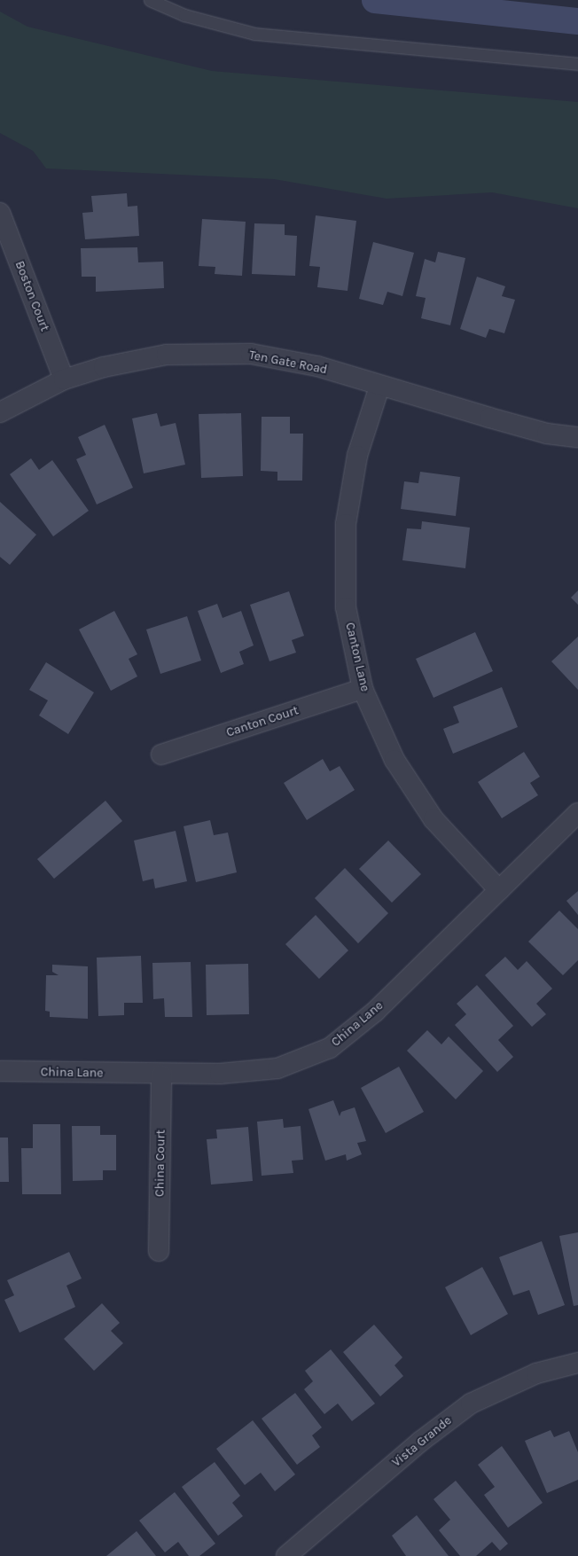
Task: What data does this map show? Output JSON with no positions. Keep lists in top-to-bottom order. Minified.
{"streets":{"street":["Boston Court","Ten Gate Road","Canton Lane","Canton Court","China Lane","China Court","Vista Grande"]},"crossings":[["Boston Court","Ten Gate Road"],["Ten Gate Road","Canton Lane"],["Canton Lane","Canton Court"],["Canton Lane","China Lane"],["China Lane","China Court"]]}
